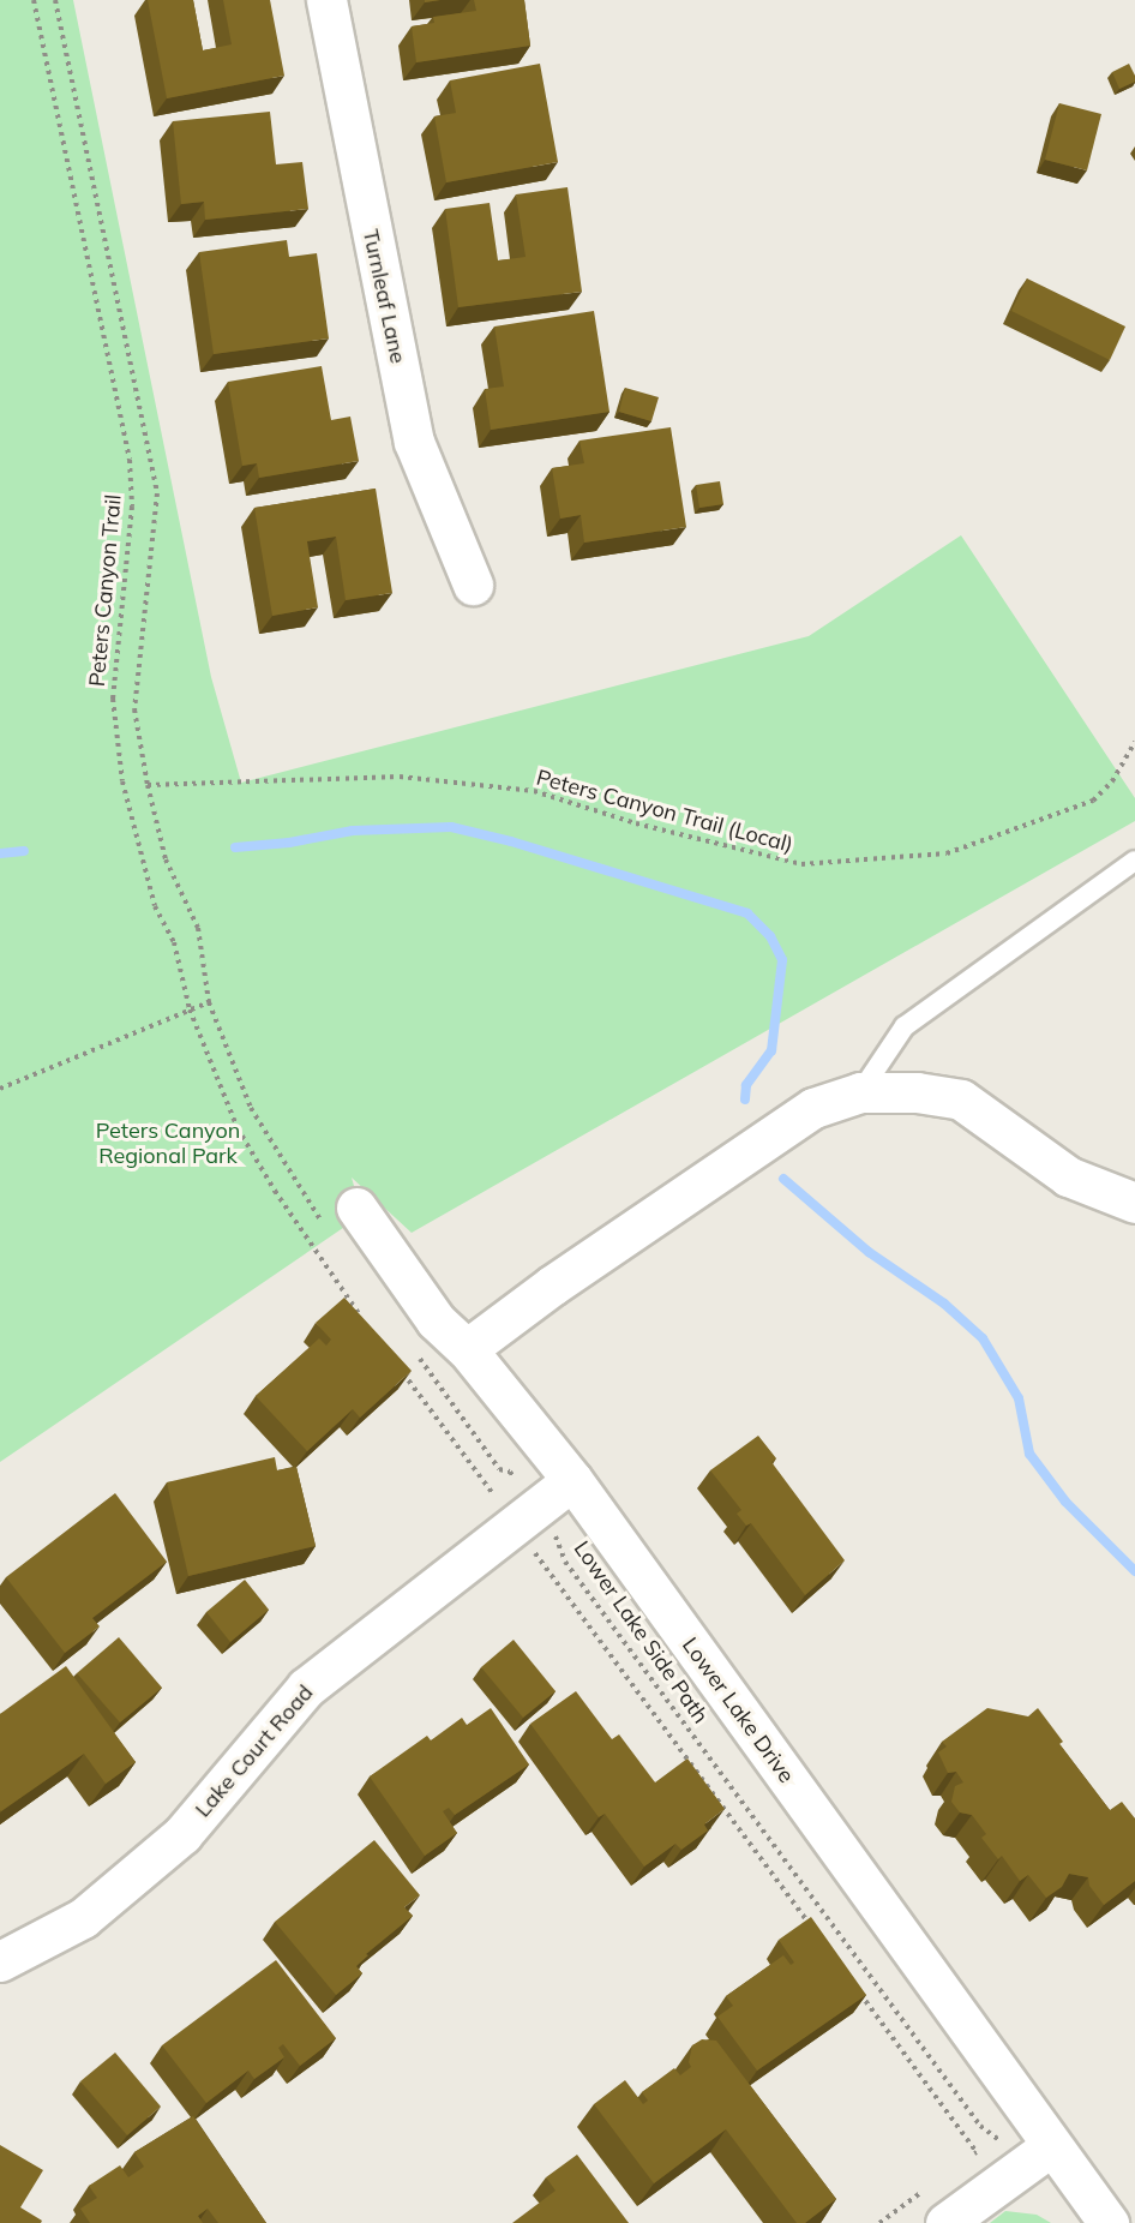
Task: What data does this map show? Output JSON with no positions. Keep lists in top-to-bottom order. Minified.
{"streets":{"street":["Turnleaf Lane","Lower Lake Drive","Lake Court Road"],"path":["Peters Canyon Trail","Peters Canyon Trail (Local)","Lower Lake Side Path"]},"crossings":[["Lower Lake Side Path","Lower Lake Drive"],["Lower Lake Side Path","Lake Court Road"],["Lower Lake Drive","Lake Court Road"]],"parks":["Peters Canyon Regional Park"]}
